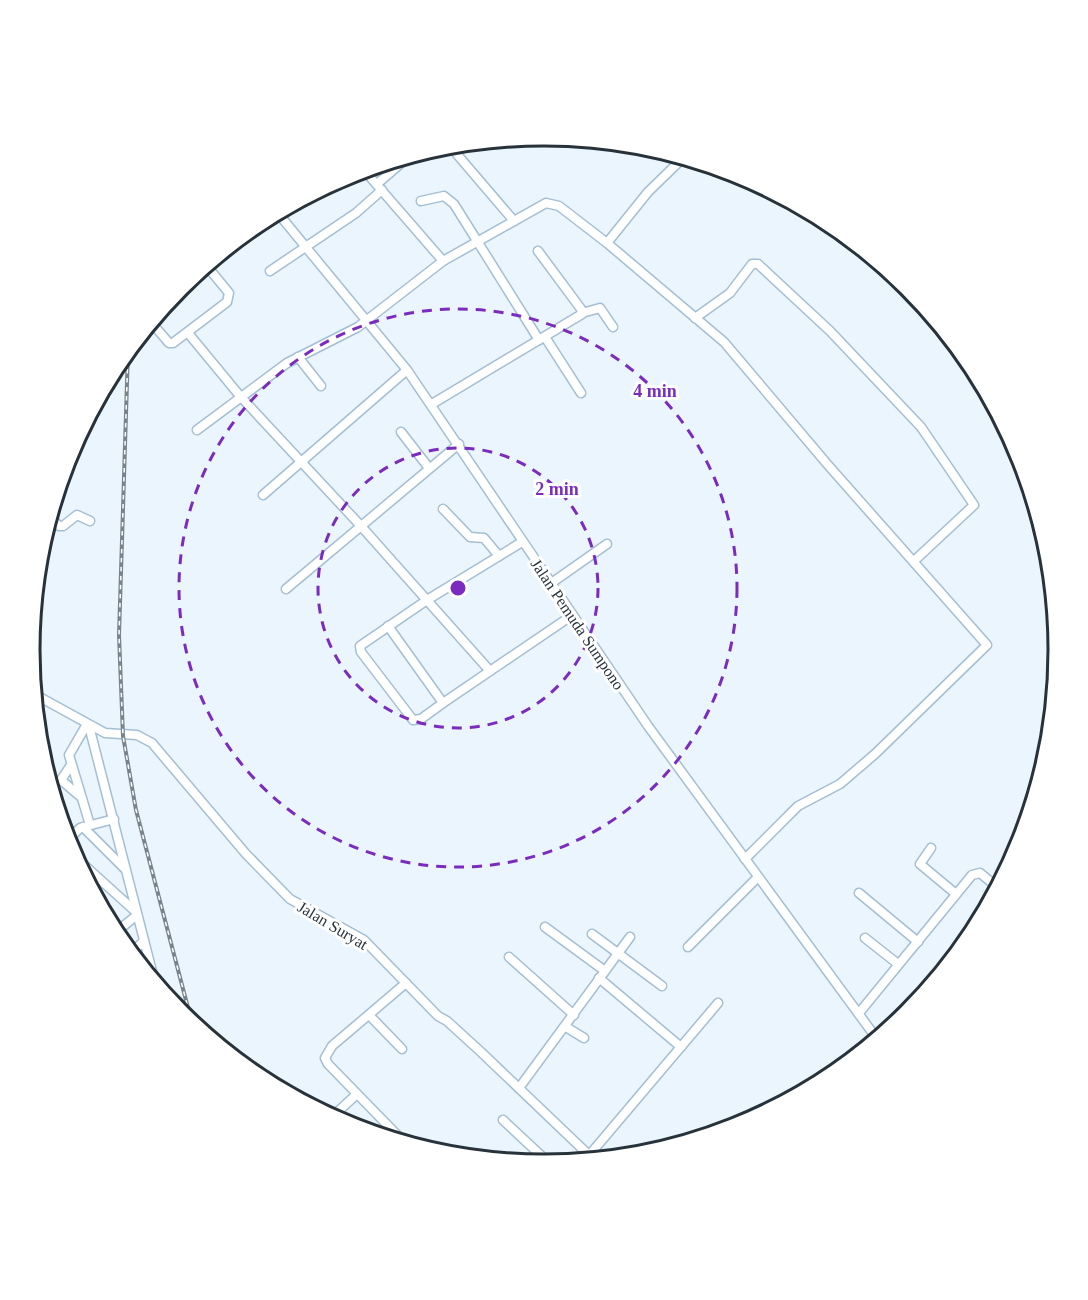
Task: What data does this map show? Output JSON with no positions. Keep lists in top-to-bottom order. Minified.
{"streets":{"street":["Jalan Pemuda Sumpono","Jalan Suryat"]},"rings":["4 min","2 min"]}
